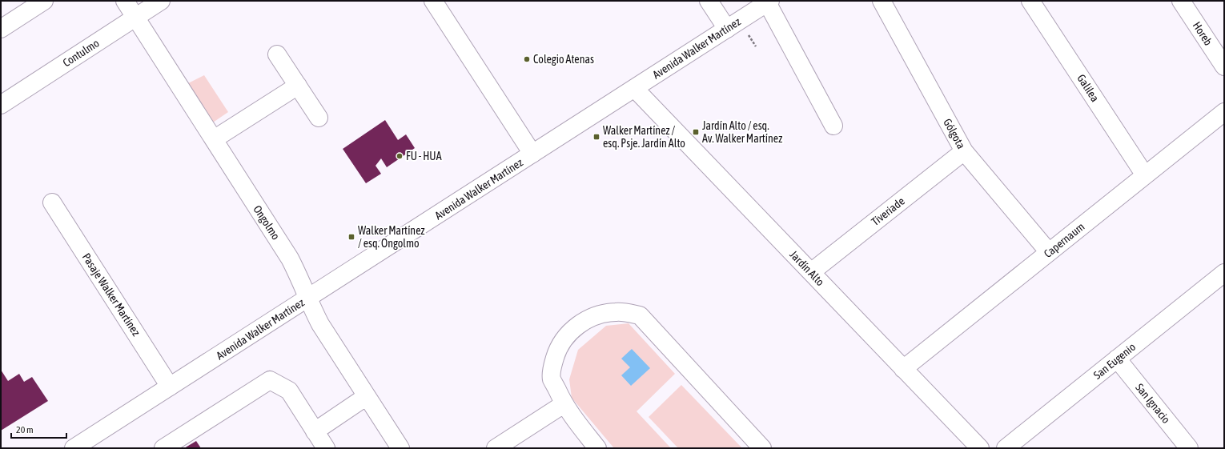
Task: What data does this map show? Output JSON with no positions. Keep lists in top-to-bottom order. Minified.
{"streets":{"street":["Horeb","Avenida Walker Martínez","Contulmo","Galilea","Gólgota","Tiveriade","Ongolmo","Capernaum","Jardín Alto","Pasaje Walker Martínez","San Eugenio","San Ignacio"]},"crossings":[["Avenida Walker Martínez","Ongolmo"],["Avenida Walker Martínez","Jardín Alto"],["Avenida Walker Martínez","Pasaje Walker Martínez"],["Contulmo","Ongolmo"],["Galilea","Capernaum"],["Gólgota","Tiveriade"],["Gólgota","Capernaum"],["Tiveriade","Jardín Alto"],["Capernaum","Jardín Alto"],["San Eugenio","San Ignacio"]],"places":{"other":["Colegio Atenas","FU - HUA"],"transit":["Jardín Alto / esq. Av. Walker Martínez","Walker Martínez / esq. Psje. Jardín Alto","Walker Martínez / esq. Ongolmo"]},"scale_bar":"20 m"}
